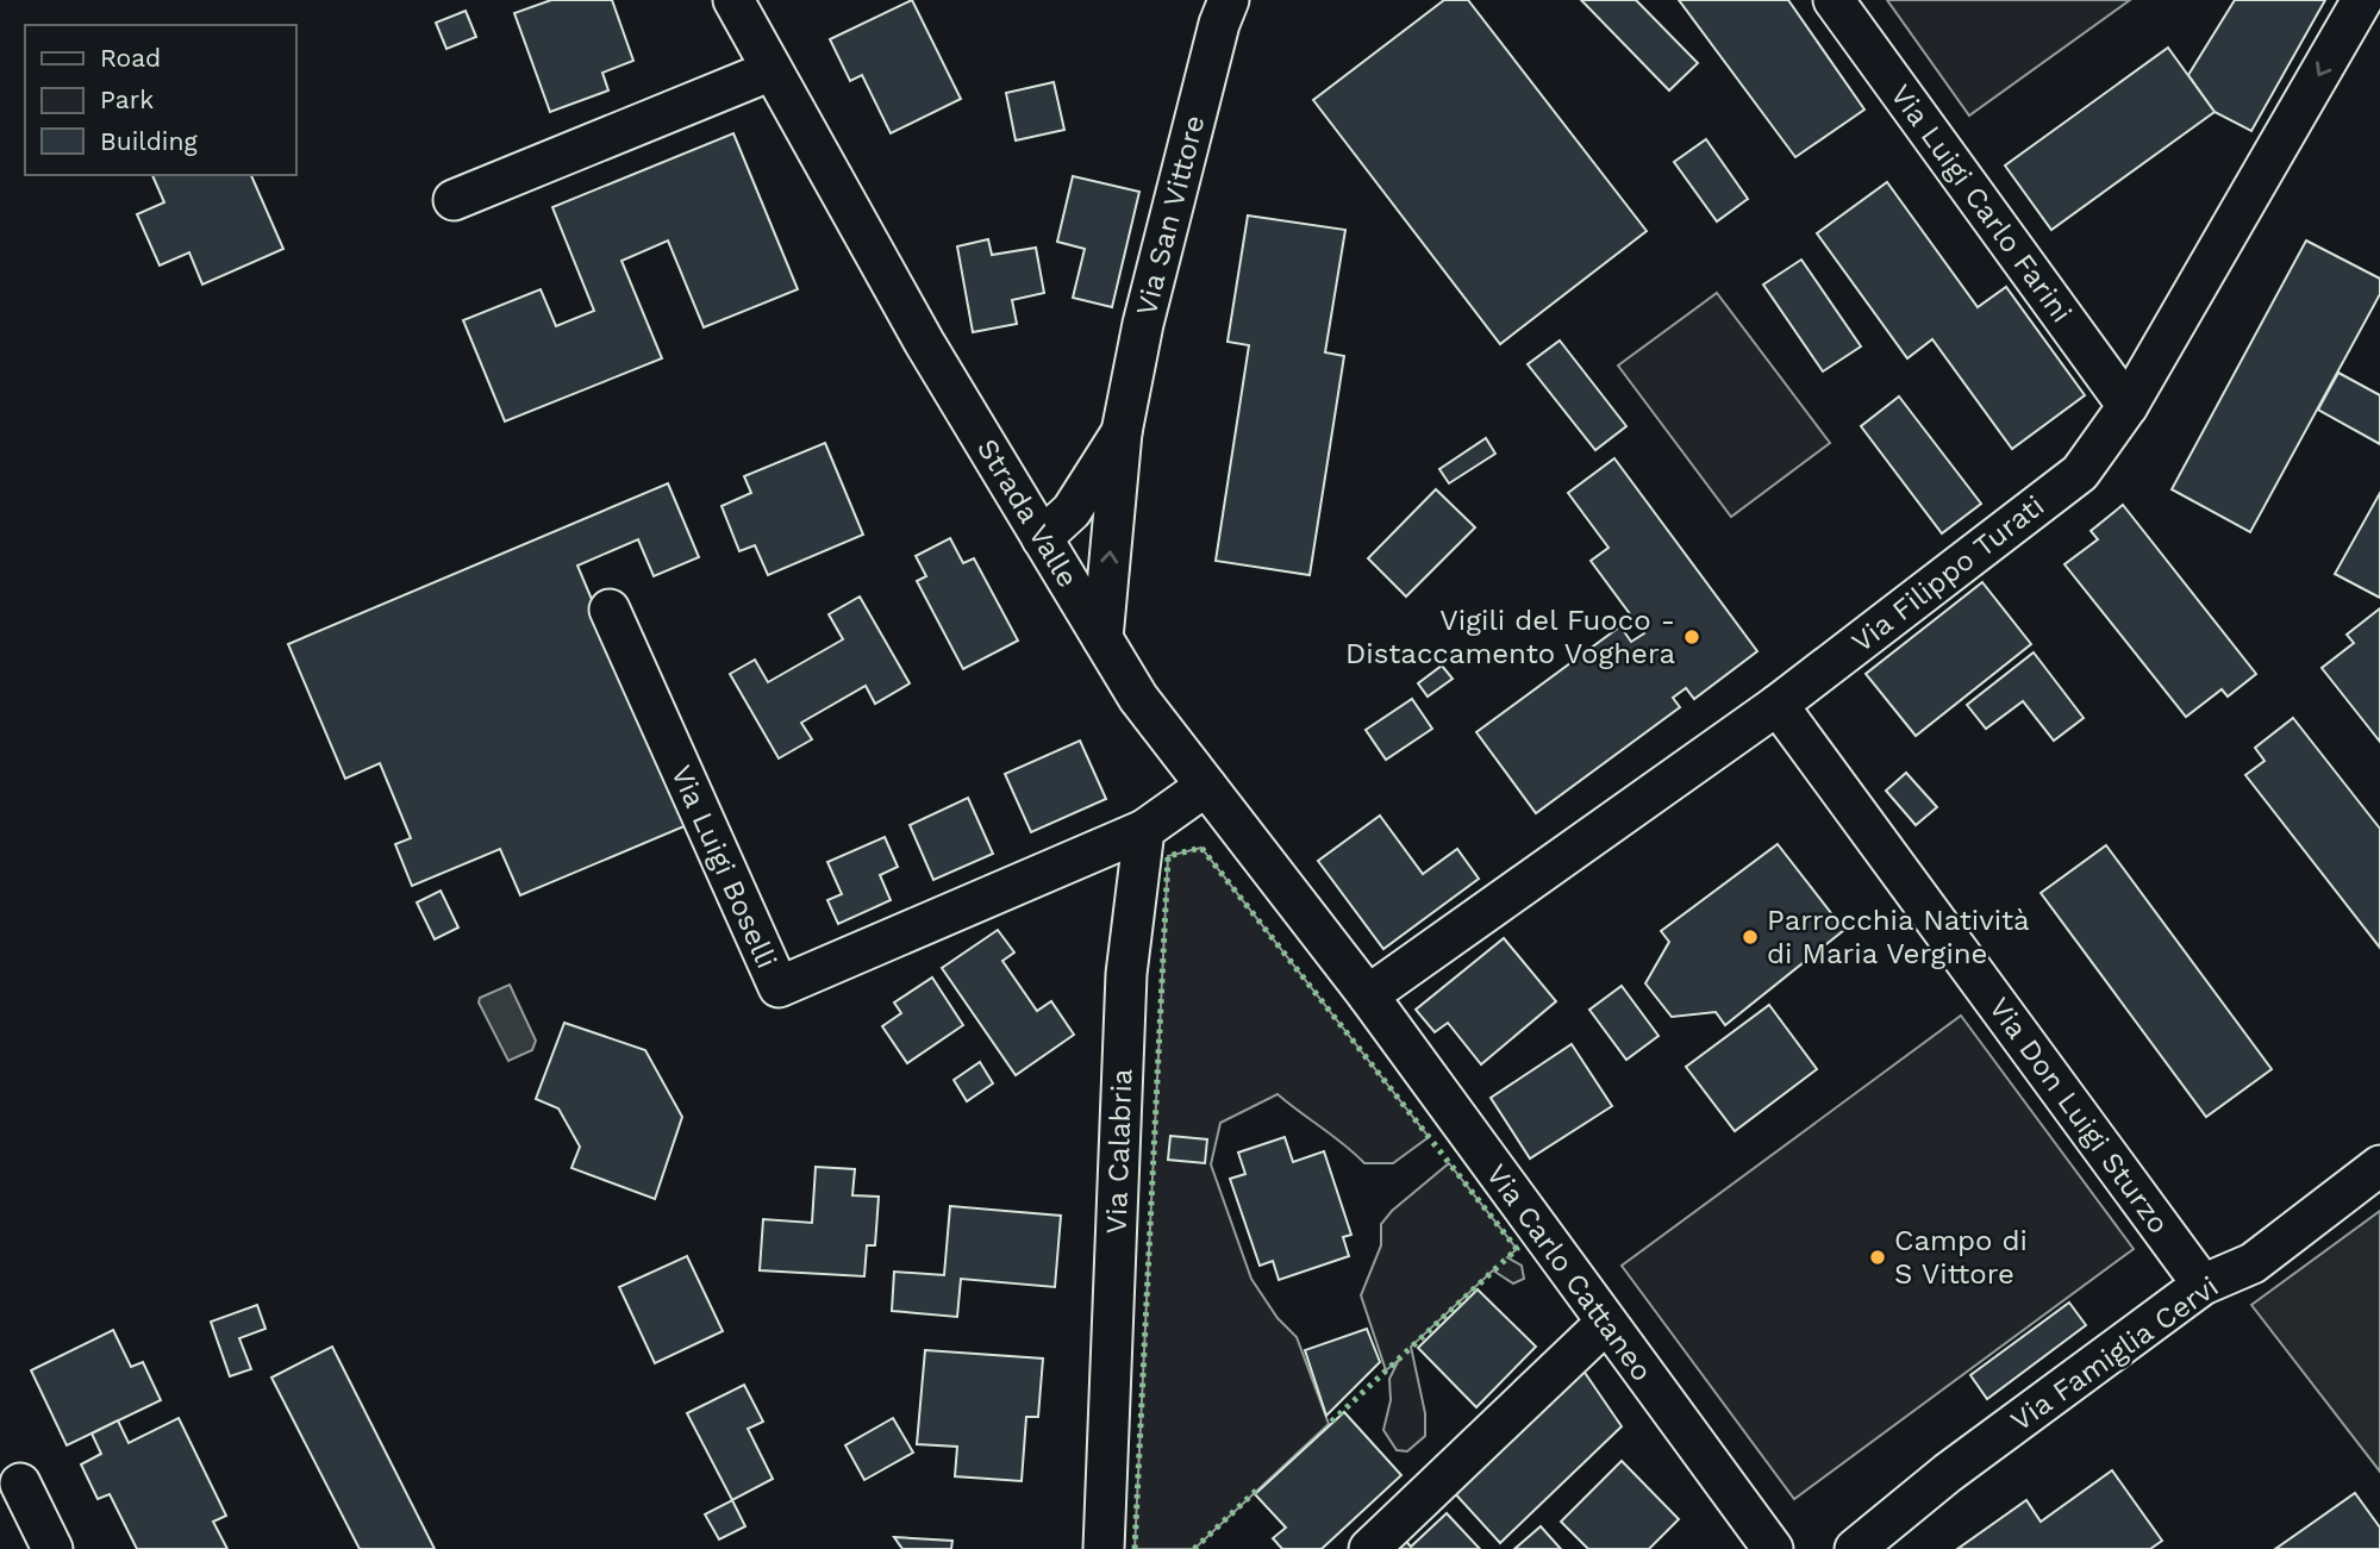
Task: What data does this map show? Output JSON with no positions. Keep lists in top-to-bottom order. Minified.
{"streets":{"street":["Via Luigi Carlo Farini","Via San Vittore","Strada Valle","Via Filippo Turati","Via Luigi Boselli","Via Don Luigi Sturzo","Via Calabria","Via Carlo Cattaneo","Via Famiglia Cervi"]},"crossings":[["Via Luigi Carlo Farini","Via Filippo Turati"],["Via San Vittore","Strada Valle"],["Strada Valle","Via Filippo Turati"],["Strada Valle","Via Carlo Cattaneo"],["Via Filippo Turati","Via Don Luigi Sturzo"],["Via Filippo Turati","Via Carlo Cattaneo"],["Via Luigi Boselli","Via Calabria"],["Via Don Luigi Sturzo","Via Famiglia Cervi"]],"places":["Vigili del Fuoco - Distaccamento Voghera","Parrocchia Natività di Maria Vergine","Campo di S Vittore"],"legend":["Road","Park","Building"]}
